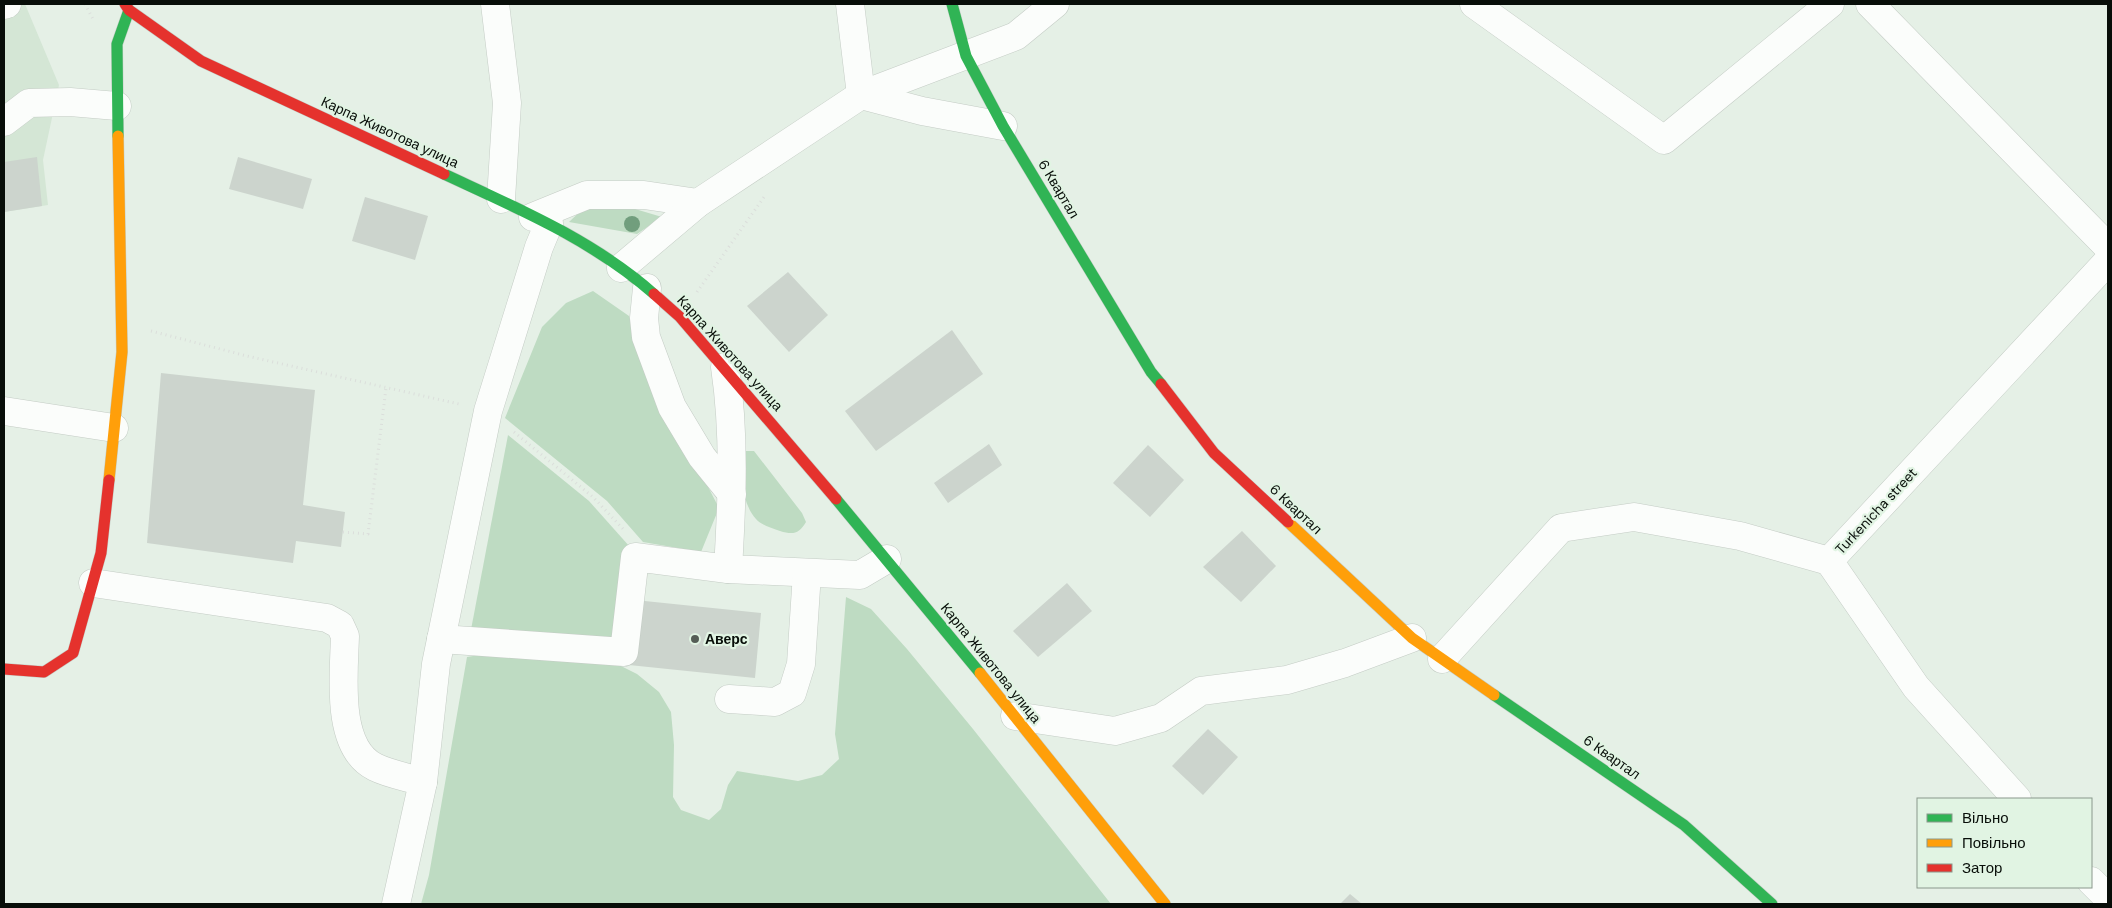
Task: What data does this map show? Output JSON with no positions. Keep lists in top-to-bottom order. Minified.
{"streets":{"street":["Карпа Животова улица","6 Квартал","Turkenicha street"]},"places":["Аверс"],"legend":["Вільно","Повільно","Затор"]}
